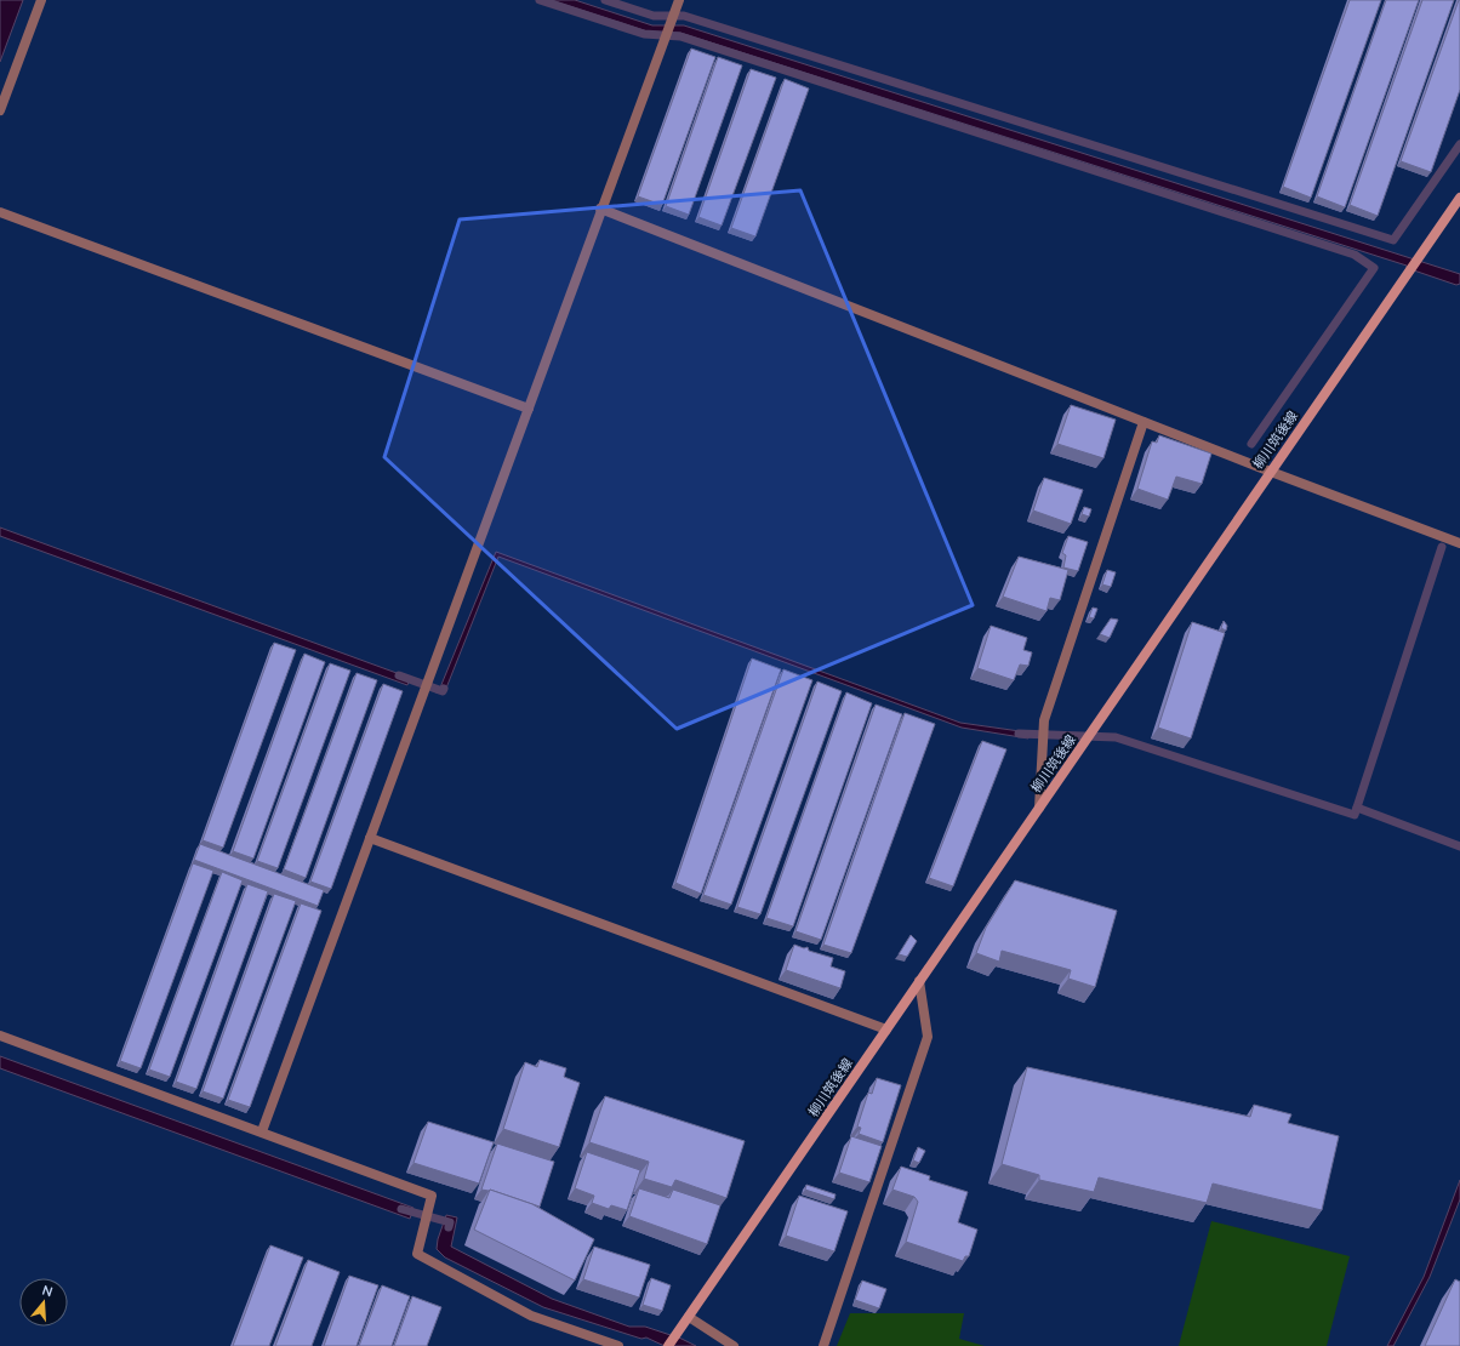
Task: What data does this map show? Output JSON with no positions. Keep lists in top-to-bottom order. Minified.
{"streets":{"main road":["柳川筑後線"]},"north":"top"}
